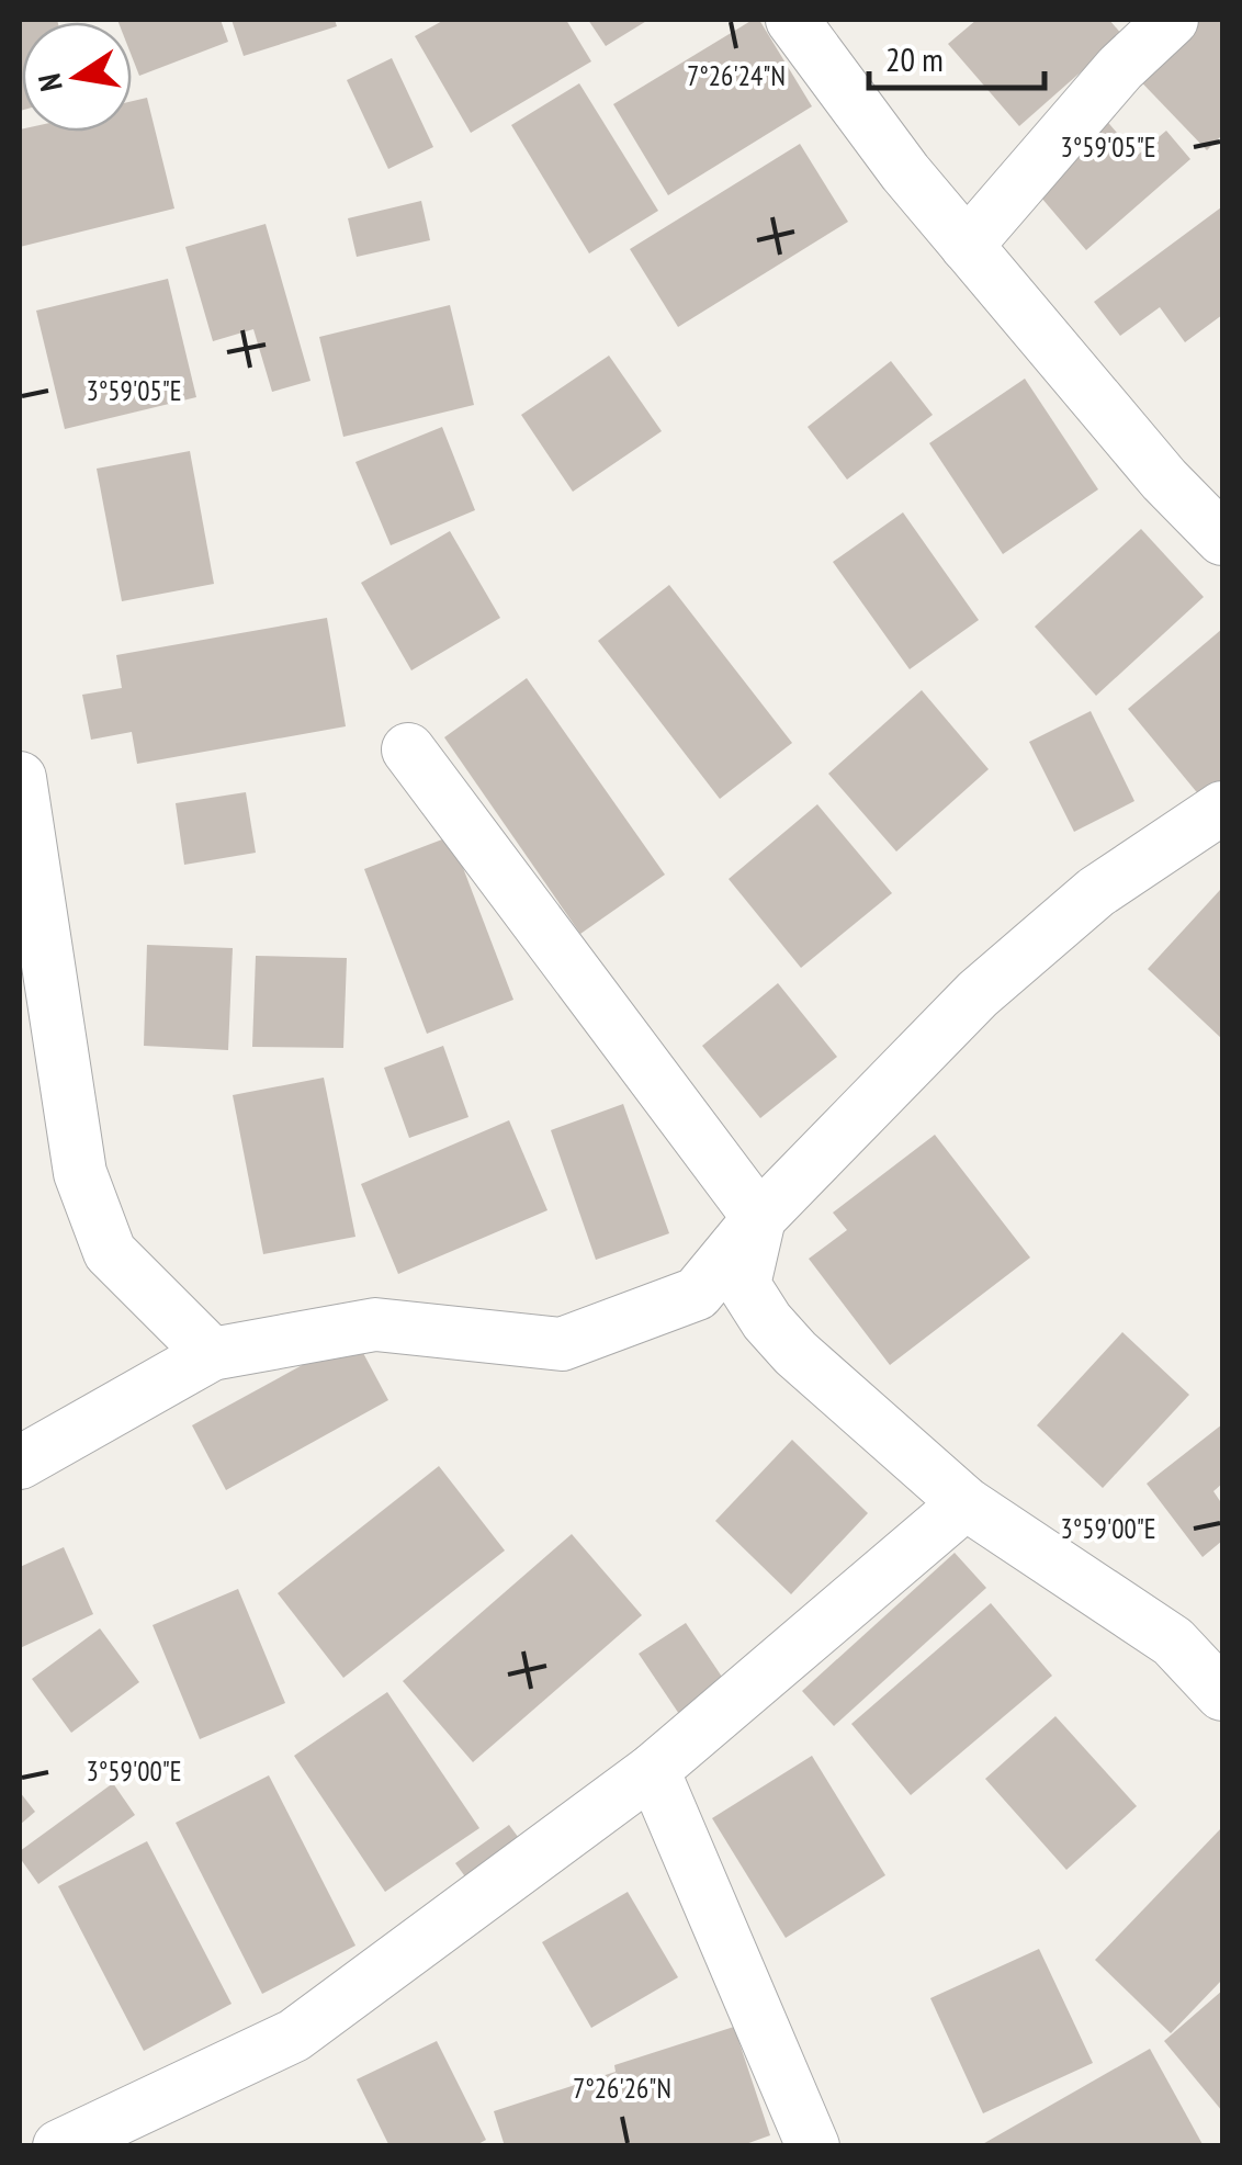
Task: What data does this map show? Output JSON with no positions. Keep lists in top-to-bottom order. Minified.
{"scale_bar":"20 m","north":"left","coordinates":["7°26'24\"N","3°59'05\"E","3°59'00\"E","7°26'26\"N"]}
